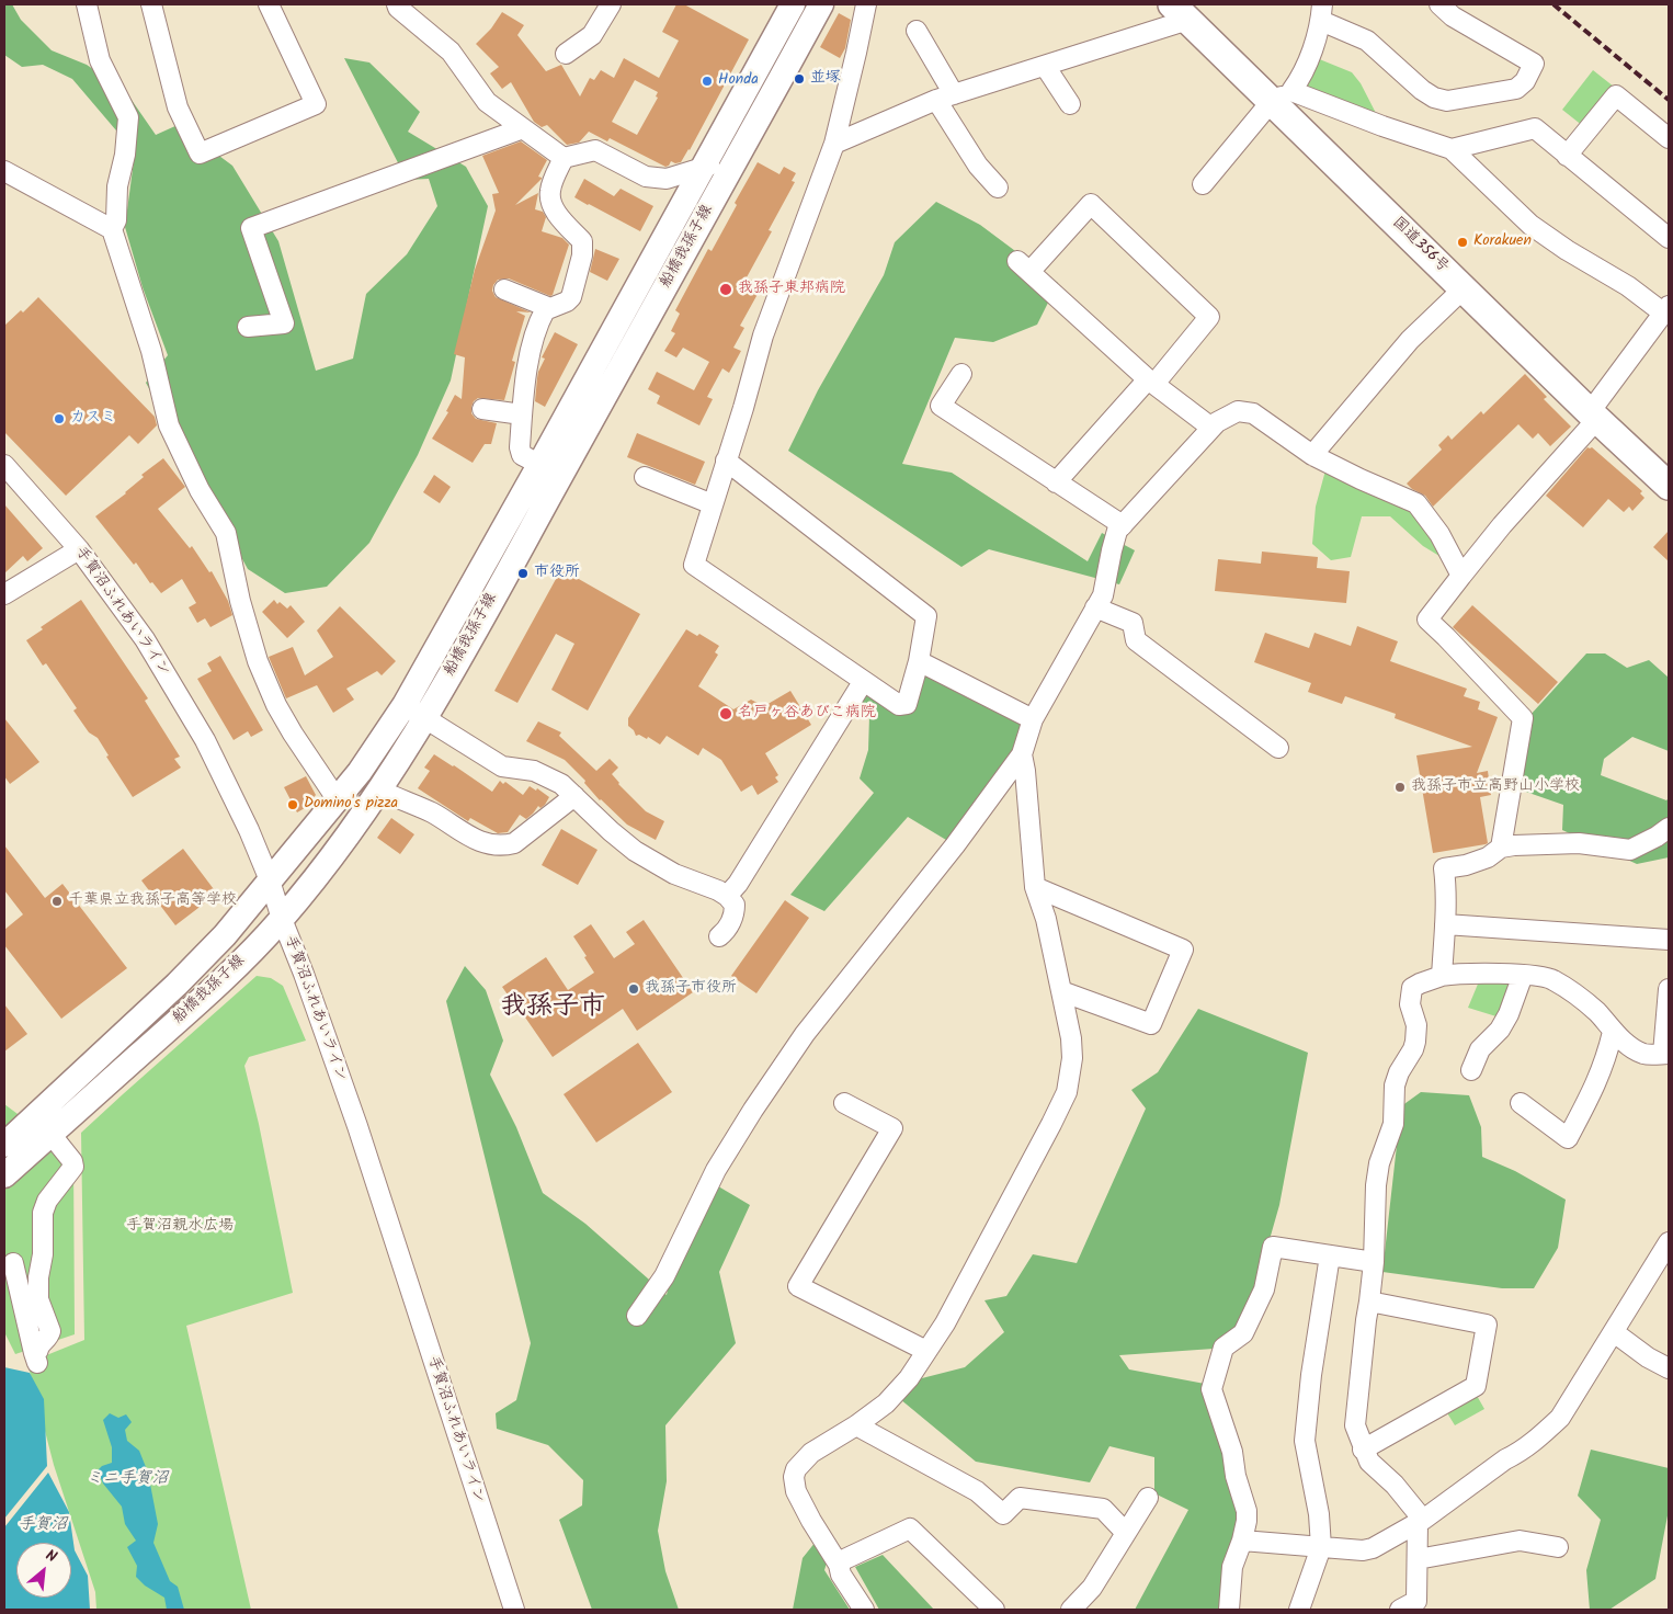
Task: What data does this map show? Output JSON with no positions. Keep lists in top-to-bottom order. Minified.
{"streets":{"highway":["国道356号"],"main road":["船橋我孫子線"],"street":["手賀沼ふれあいライン"]},"crossings":[["船橋我孫子線","手賀沼ふれあいライン"]],"districts":["我孫子市"],"water":["ミニ手賀沼","手賀沼"],"parks":["手賀沼親水広場"],"places":["並塚","Honda","Korakuen","我孫子東邦病院","カスミ","市役所","名戸ヶ谷あびこ病院","我孫子市立高野山小学校","Domino's pizza","千葉県立我孫子高等学校","我孫子市役所"],"north":"top right"}
